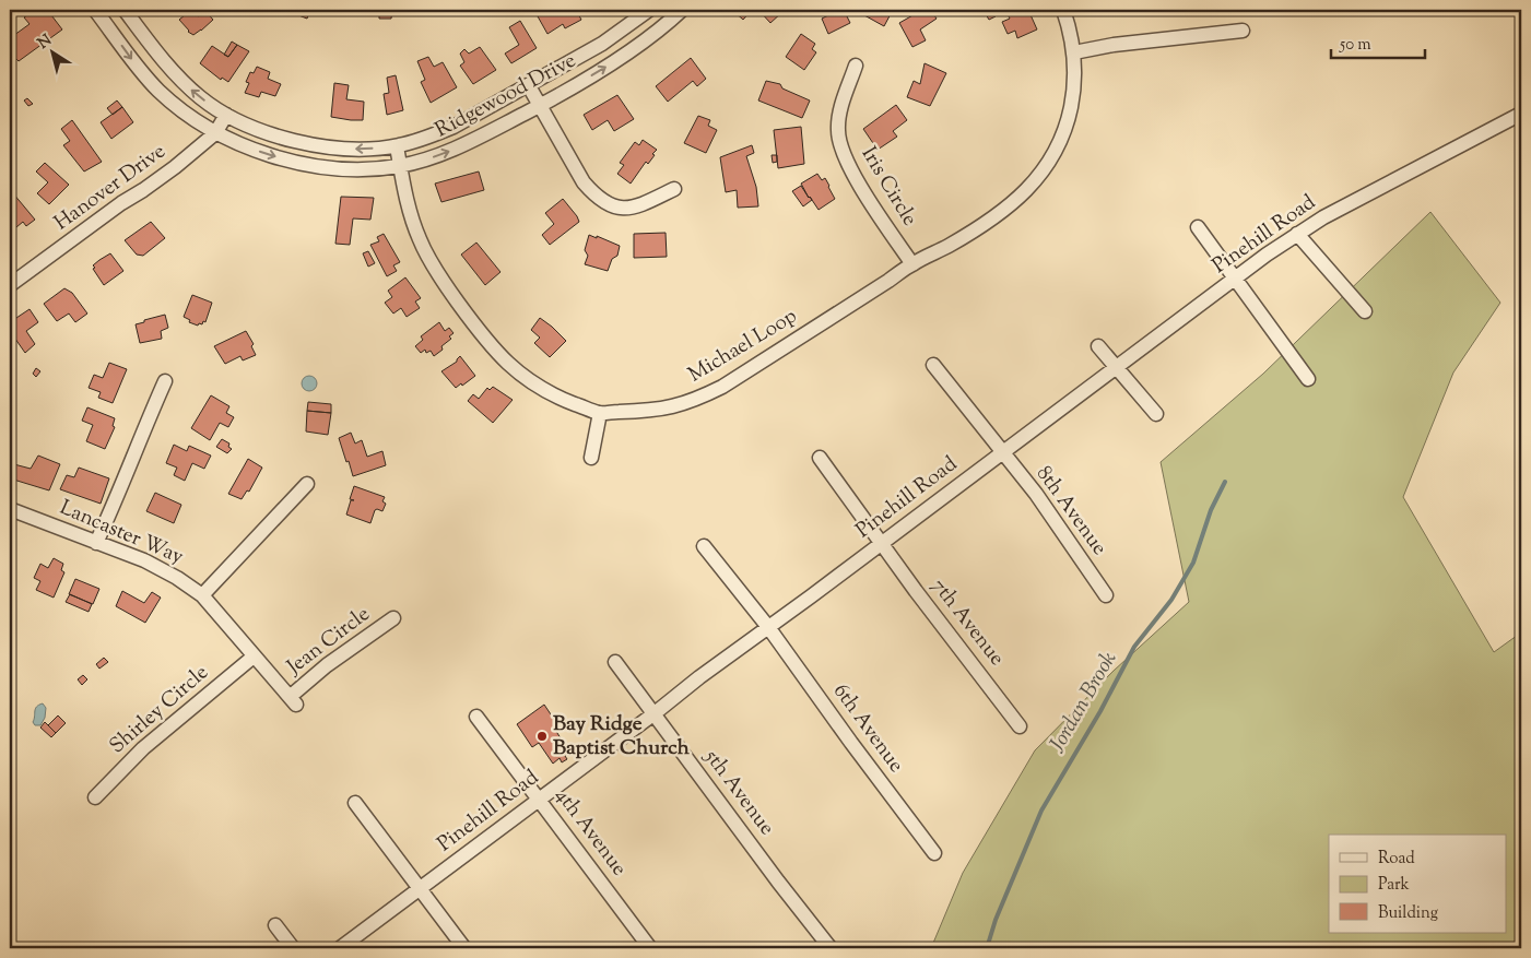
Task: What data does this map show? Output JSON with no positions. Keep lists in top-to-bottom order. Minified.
{"streets":{"street":["Ridgewood Drive","Iris Circle","Hanover Drive","Pinehill Road","Michael Loop","8th Avenue","Lancaster Way","7th Avenue","Jean Circle","Shirley Circle","6th Avenue","5th Avenue","4th Avenue"]},"crossings":[["Ridgewood Drive","Hanover Drive"],["Ridgewood Drive","Michael Loop"],["Iris Circle","Michael Loop"],["Pinehill Road","8th Avenue"],["Pinehill Road","7th Avenue"],["Pinehill Road","6th Avenue"],["Pinehill Road","5th Avenue"],["Pinehill Road","4th Avenue"],["Lancaster Way","Jean Circle"],["Lancaster Way","Shirley Circle"]],"water":["Jordan Brook"],"places":["Bay Ridge Baptist Church"],"legend":["Road","Park","Building"],"scale_bar":"50 m","north":"top left"}
